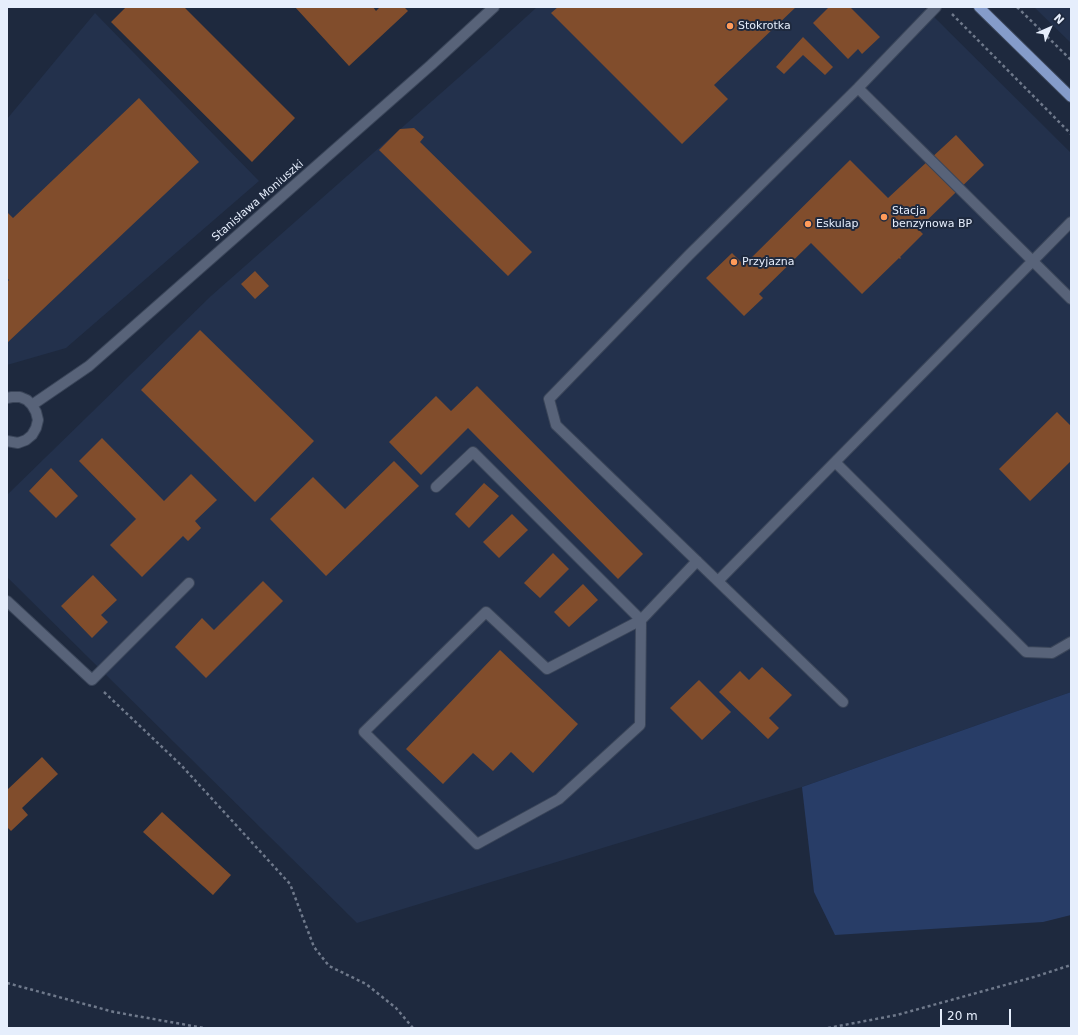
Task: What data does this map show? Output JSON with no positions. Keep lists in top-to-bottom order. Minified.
{"streets":{"street":["Stanisława Moniuszki"]},"places":["Stokrotka","Stacja benzynowa BP","Eskulap","Przyjazna"],"scale_bar":"20 m","north":"top right"}
